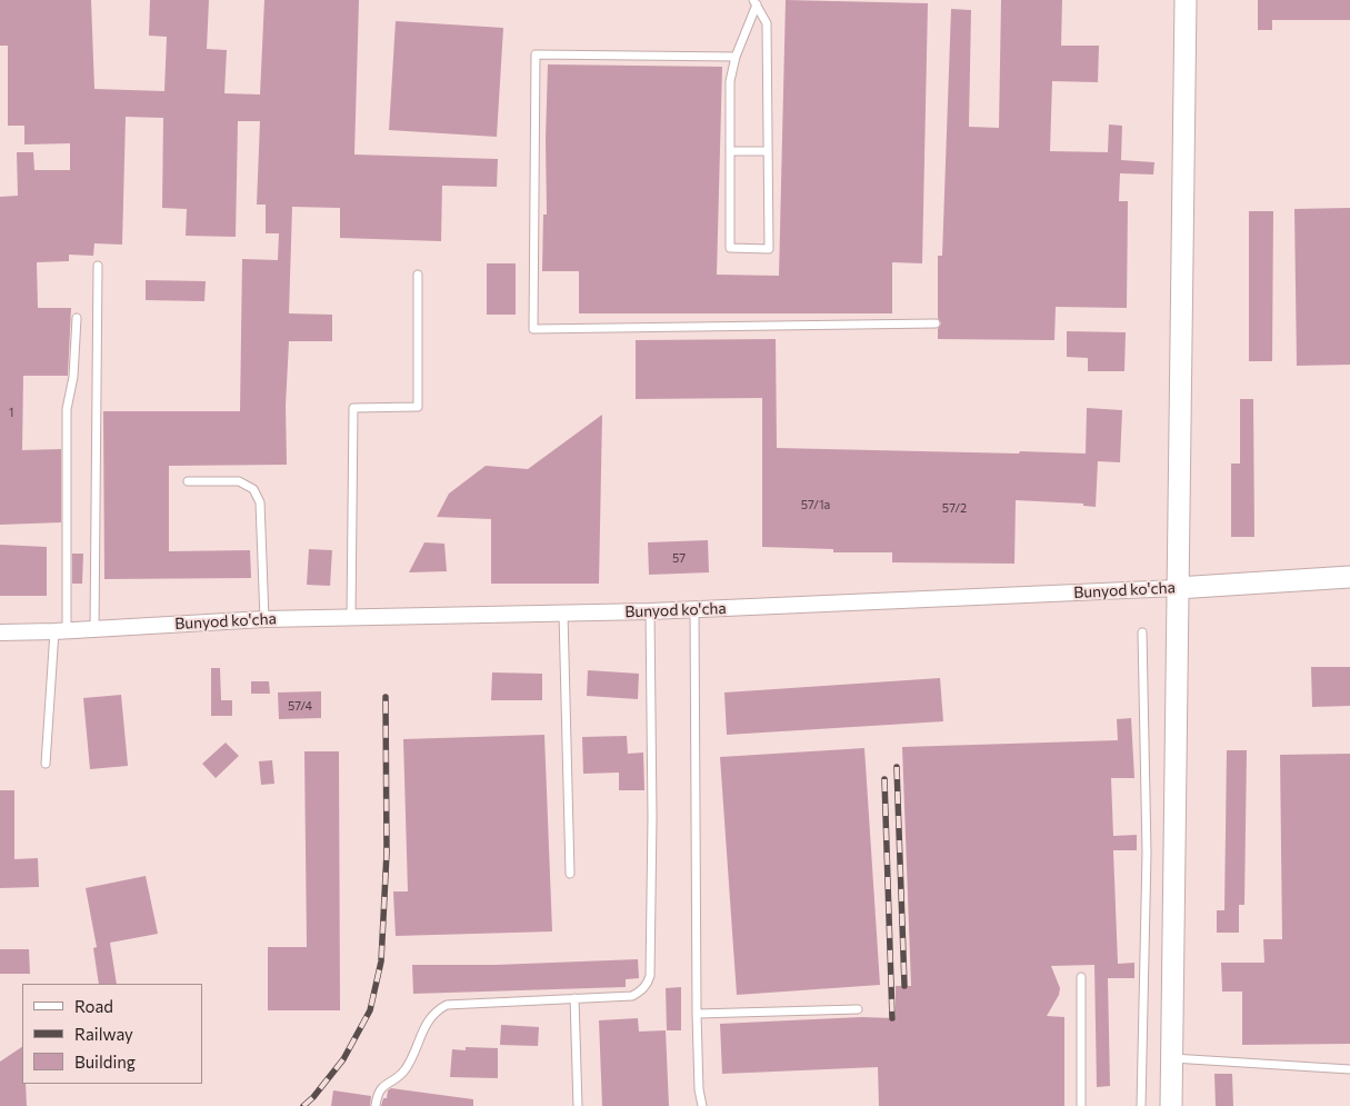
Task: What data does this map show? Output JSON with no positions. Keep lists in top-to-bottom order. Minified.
{"streets":{"street":["Bunyod ko'cha"]},"house_numbers":["1","57/1a","57/2","57","57/4"],"legend":["Road","Railway","Building"]}
